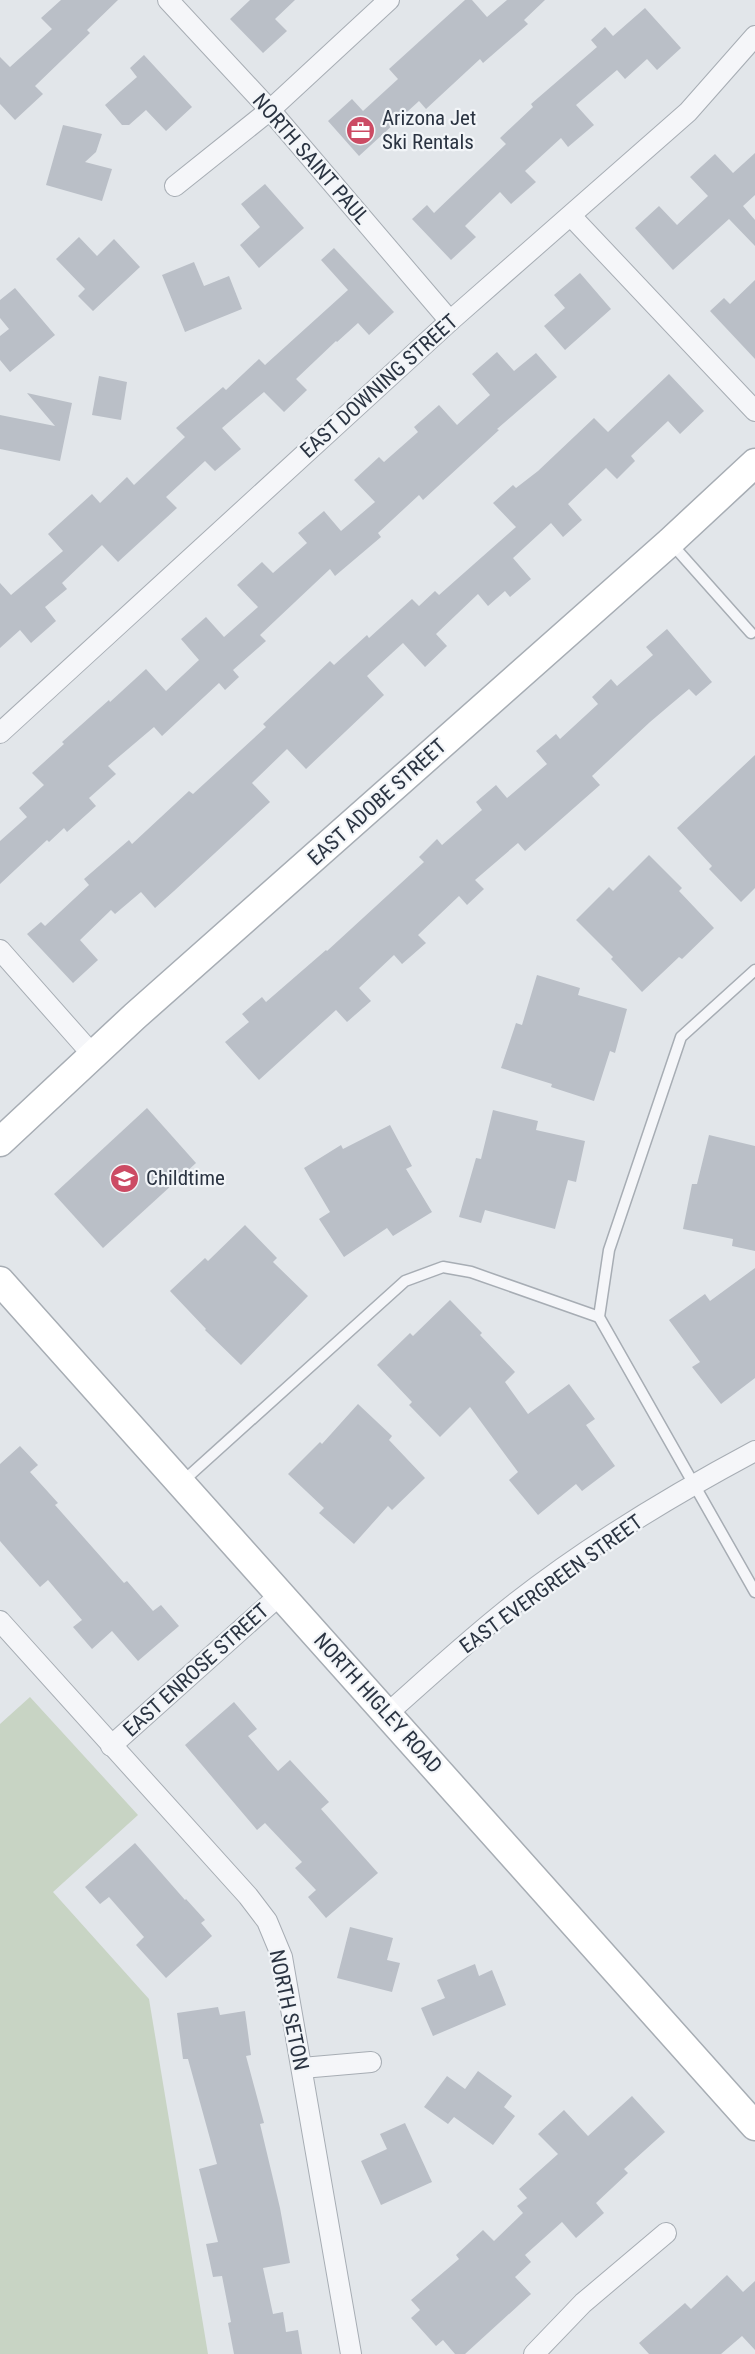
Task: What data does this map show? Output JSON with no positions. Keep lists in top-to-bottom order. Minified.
{"streets":{"main road":["EAST ADOBE STREET","NORTH HIGLEY ROAD"],"street":["NORTH SAINT PAUL","EAST DOWNING STREET","EAST EVERGREEN STREET","EAST ENROSE STREET","NORTH SETON"]},"crossings":[["NORTH SAINT PAUL","EAST DOWNING STREET"],["EAST EVERGREEN STREET","NORTH HIGLEY ROAD"],["EAST ENROSE STREET","NORTH HIGLEY ROAD"],["EAST ENROSE STREET","NORTH SETON"]],"places":{"office":["Arizona Jet Ski Rentals"],"school or university":["Childtime"]}}
